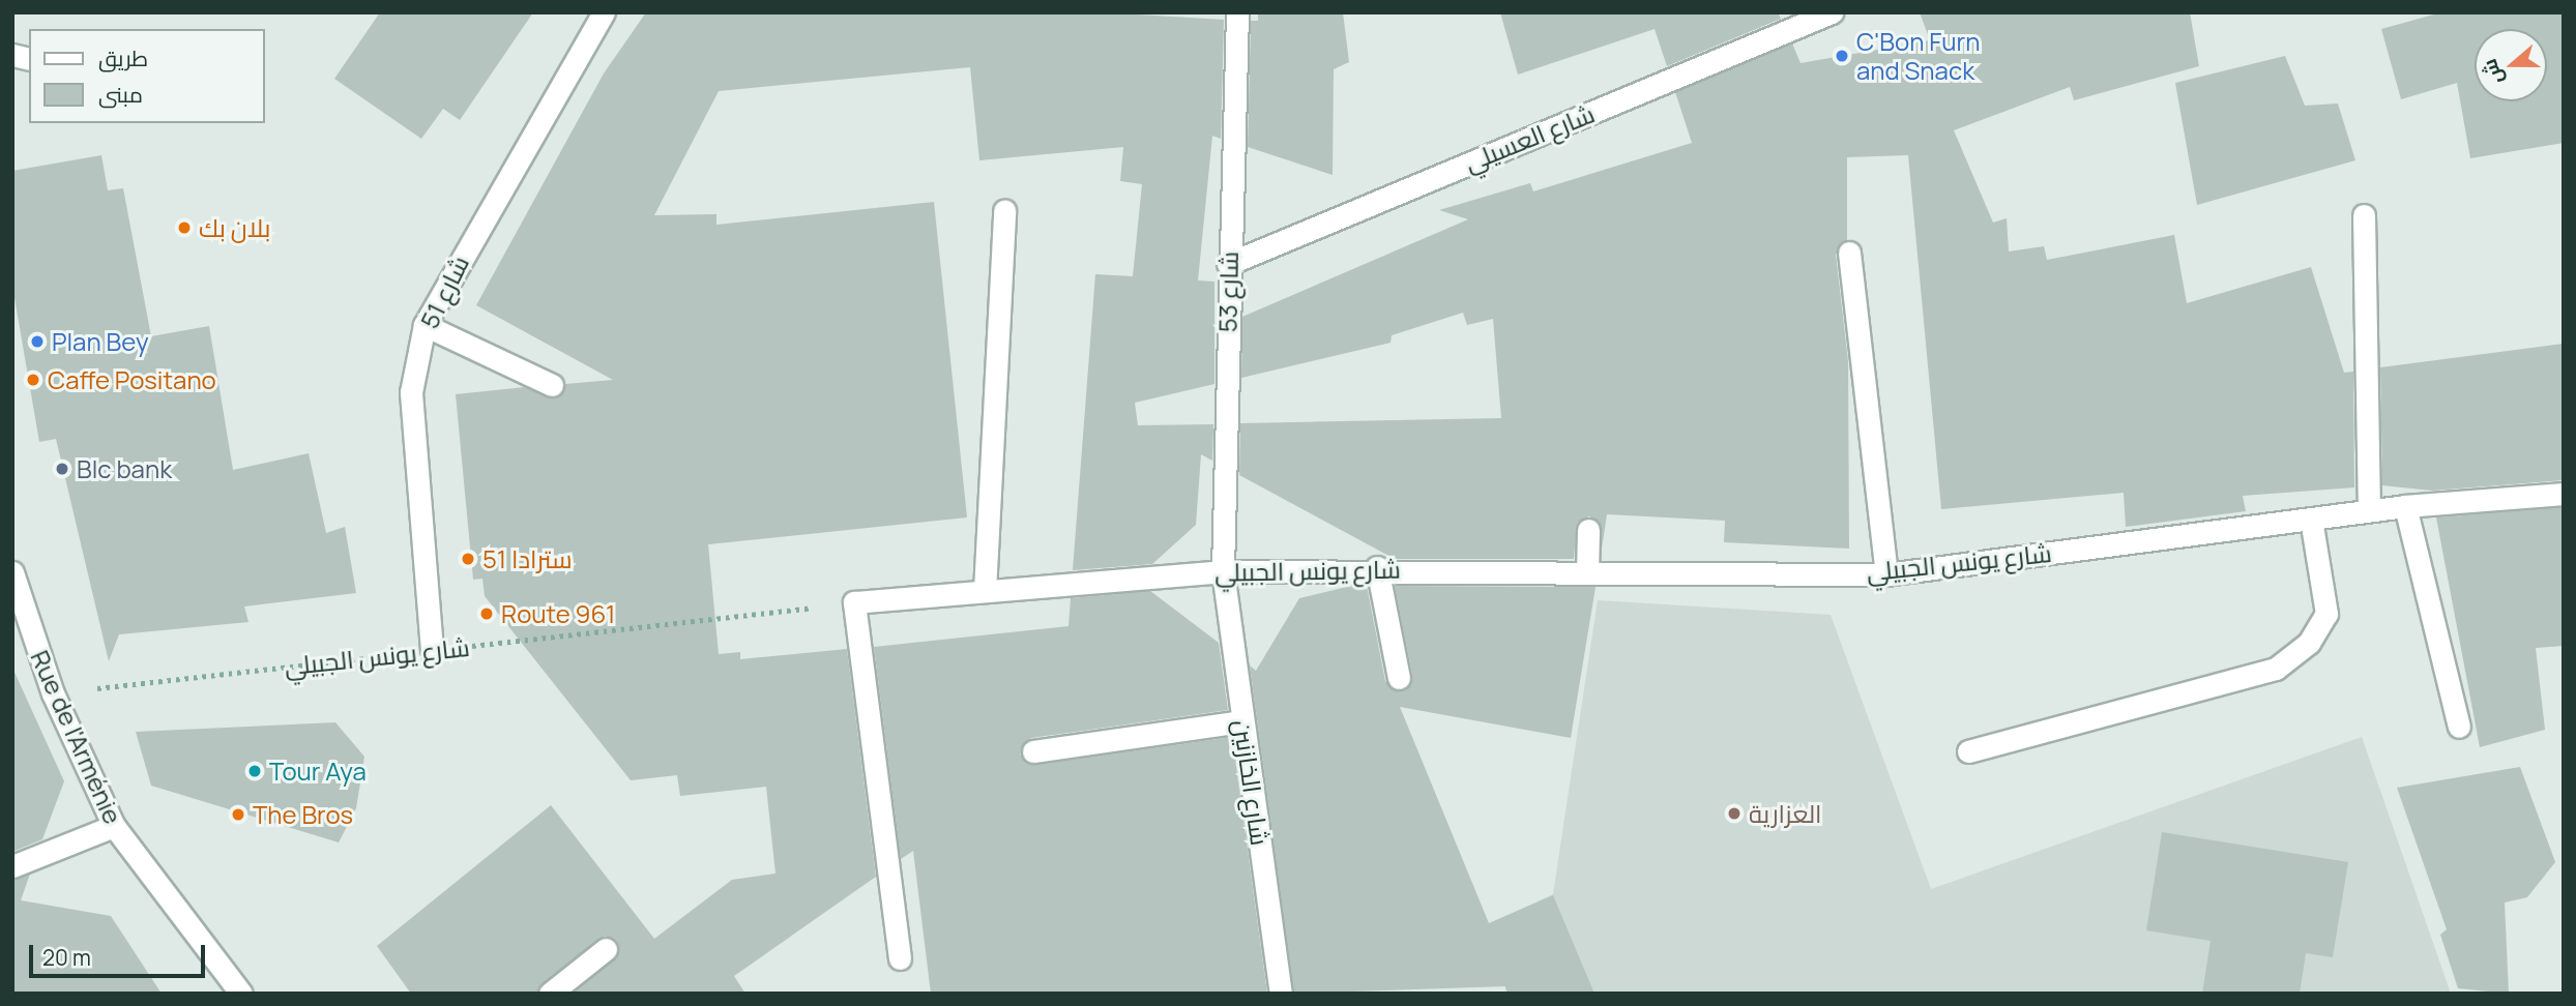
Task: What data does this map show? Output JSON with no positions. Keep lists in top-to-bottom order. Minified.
{"streets":{"street":["شارع العسيلي","شارع 51","شارع 53","شارع يونس الجبيلي","Rue de l'Arménie","شارع الخازنين"]},"crossings":[["شارع العسيلي","شارع 53"],["شارع 51","شارع يونس الجبيلي"],["شارع 53","شارع يونس الجبيلي"],["شارع 53","شارع الخازنين"],["شارع يونس الجبيلي","Rue de l'Arménie"],["شارع يونس الجبيلي","شارع الخازنين"]],"places":["C'Bon Furn and Snack","بلان بك","Plan Bey","Caffe Positano","Blc bank","سترادا 51","Route 961","Tour Aya","العزارية","The Bros"],"legend":["طريق","مبنى"],"scale_bar":"20 m","north":"left"}
